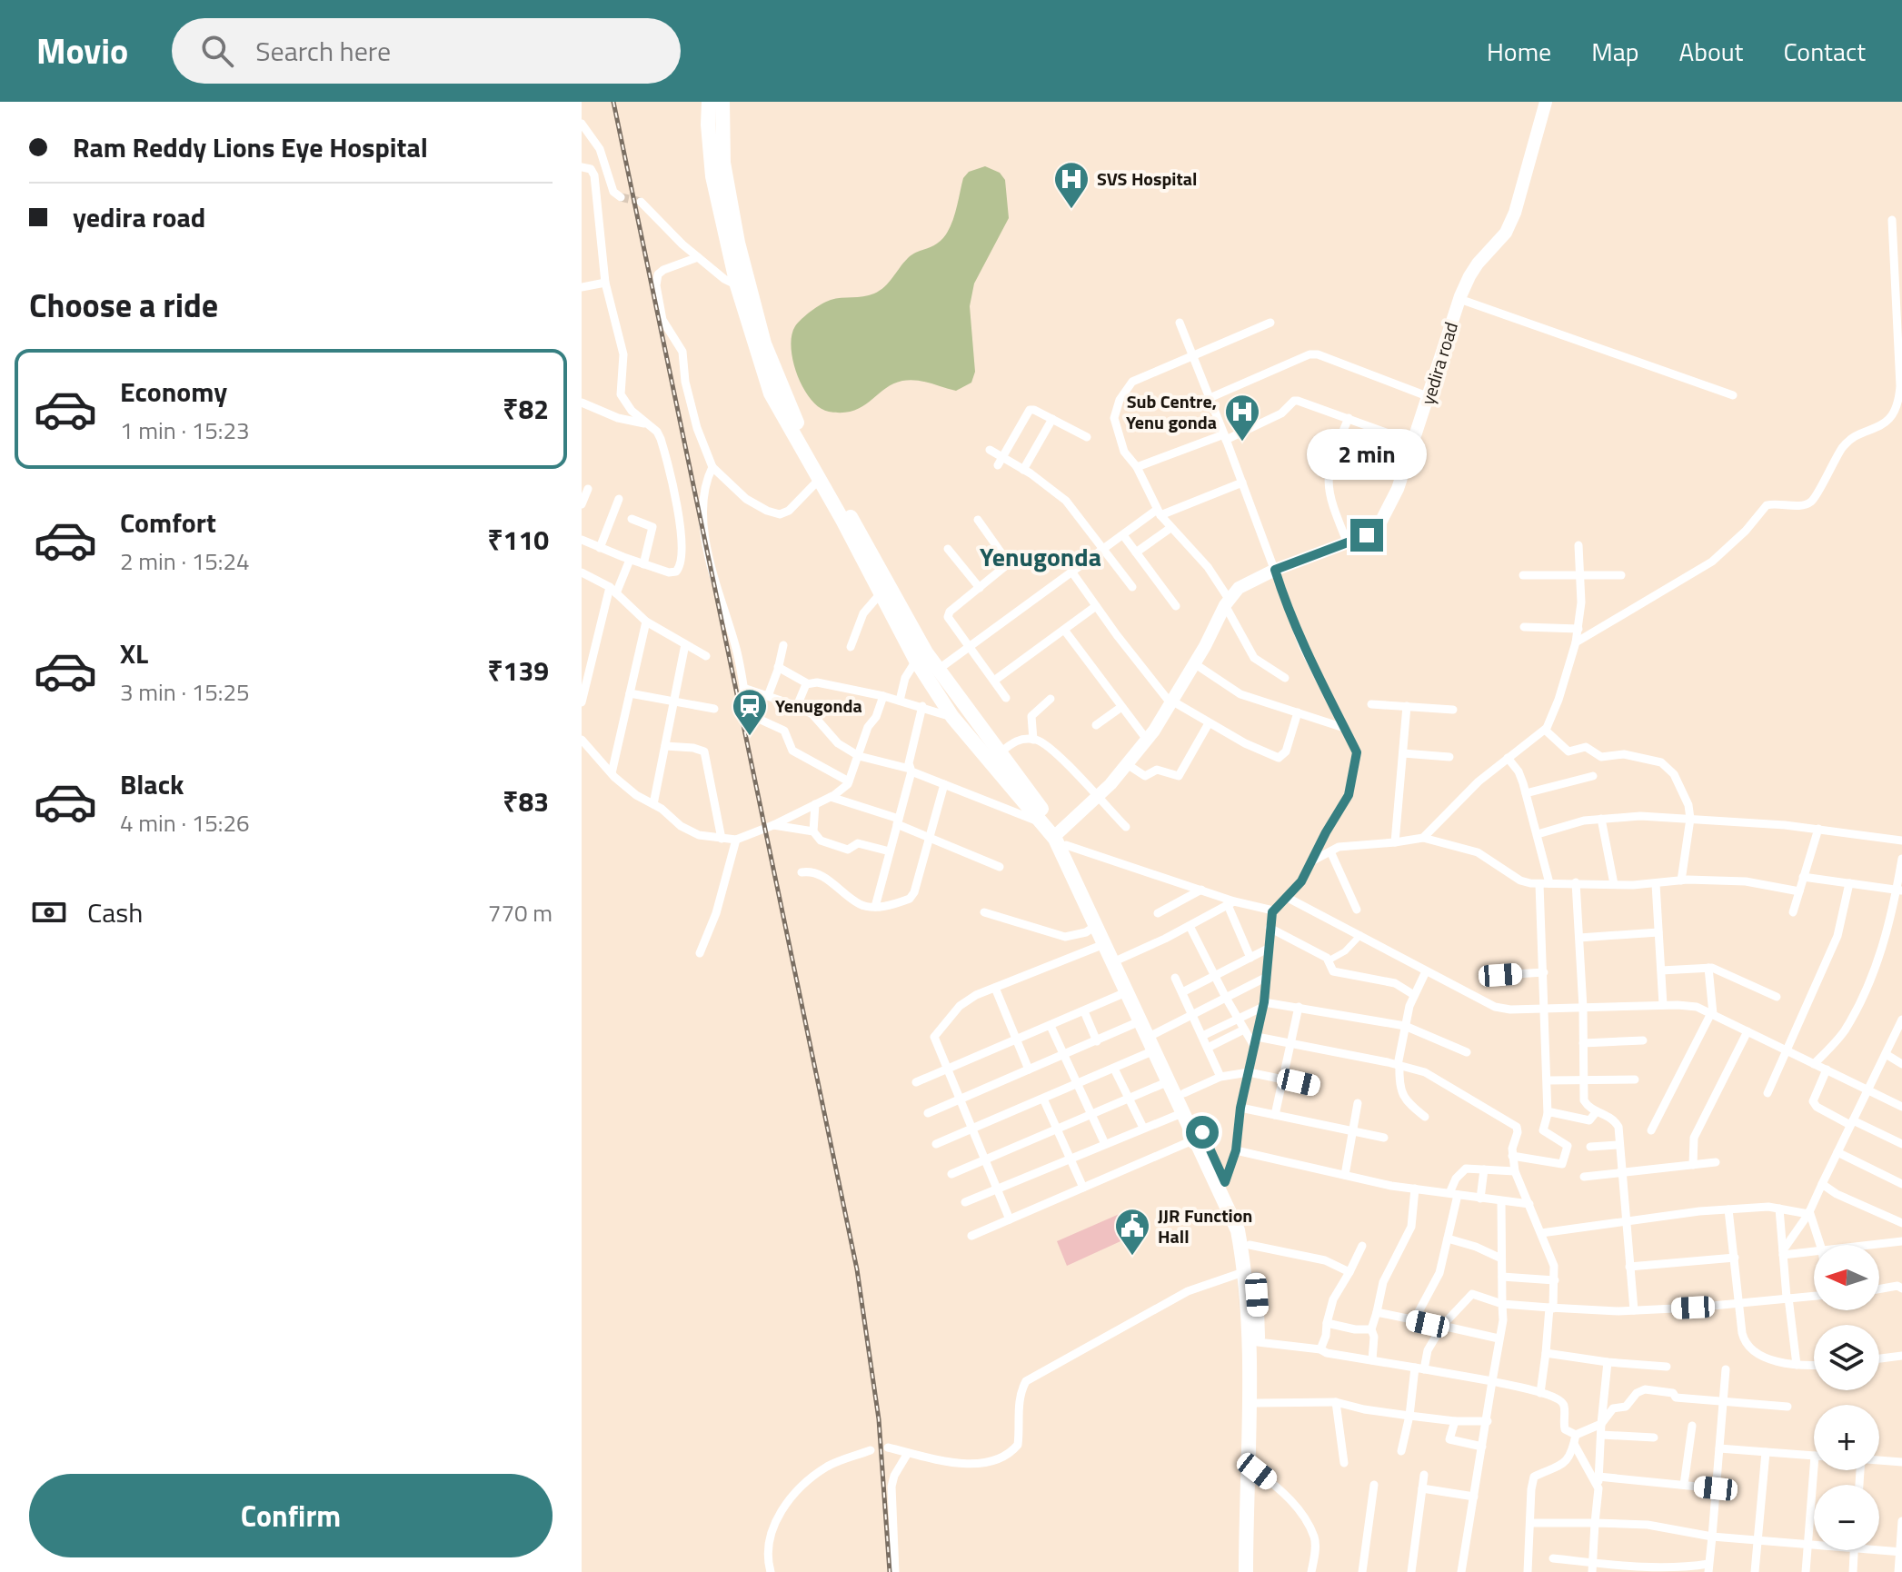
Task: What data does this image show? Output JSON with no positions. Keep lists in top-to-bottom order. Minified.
{"streets":{"main road":["yedira road"]},"districts":["Yenugonda"],"places":{"hospital":["SVS Hospital","Sub Centre, Yenu gonda"],"station":["Yenugonda"],"public building":["JJR Function Hall"]},"north":"left","page":{"header":"Movio","search":"Search here","nav":["Home","Map","About","Contact"],"banner":["Ram Reddy Lions Eye Hospital","yedira road"],"heading":"Choose a ride","list":[{"name":"Economy","note":"1 min · 15:23","value":"₹82"},{"name":"Comfort","note":"2 min · 15:24","value":"₹110"},{"name":"XL","note":"3 min · 15:25","value":"₹139"},{"name":"Black","note":"4 min · 15:26","value":"₹83"}],"bubble":"2 min","pay":["Cash","770 m"],"map_buttons":["+","−"],"buttons":"Confirm"}}
